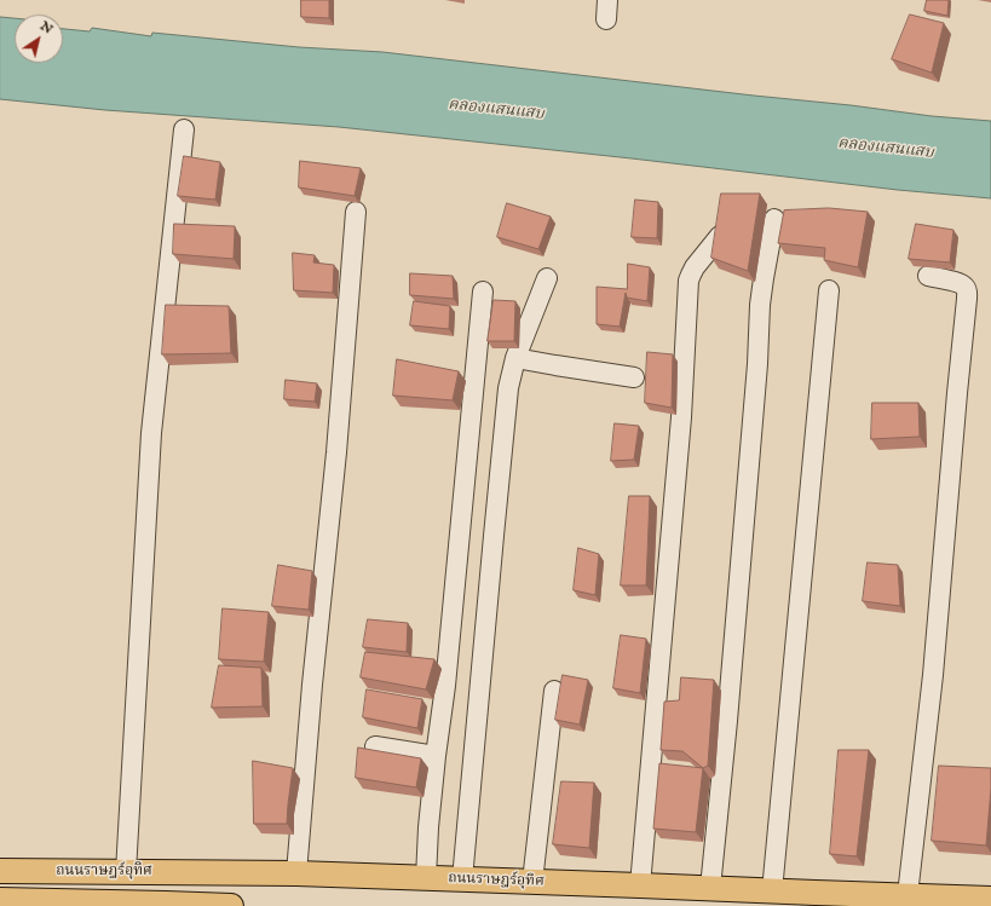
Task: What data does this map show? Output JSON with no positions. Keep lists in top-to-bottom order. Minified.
{"streets":{"main road":["ถนนราษฎร์อุทิศ"]},"water":["คลองแสนแสบ"],"north":"top right"}
